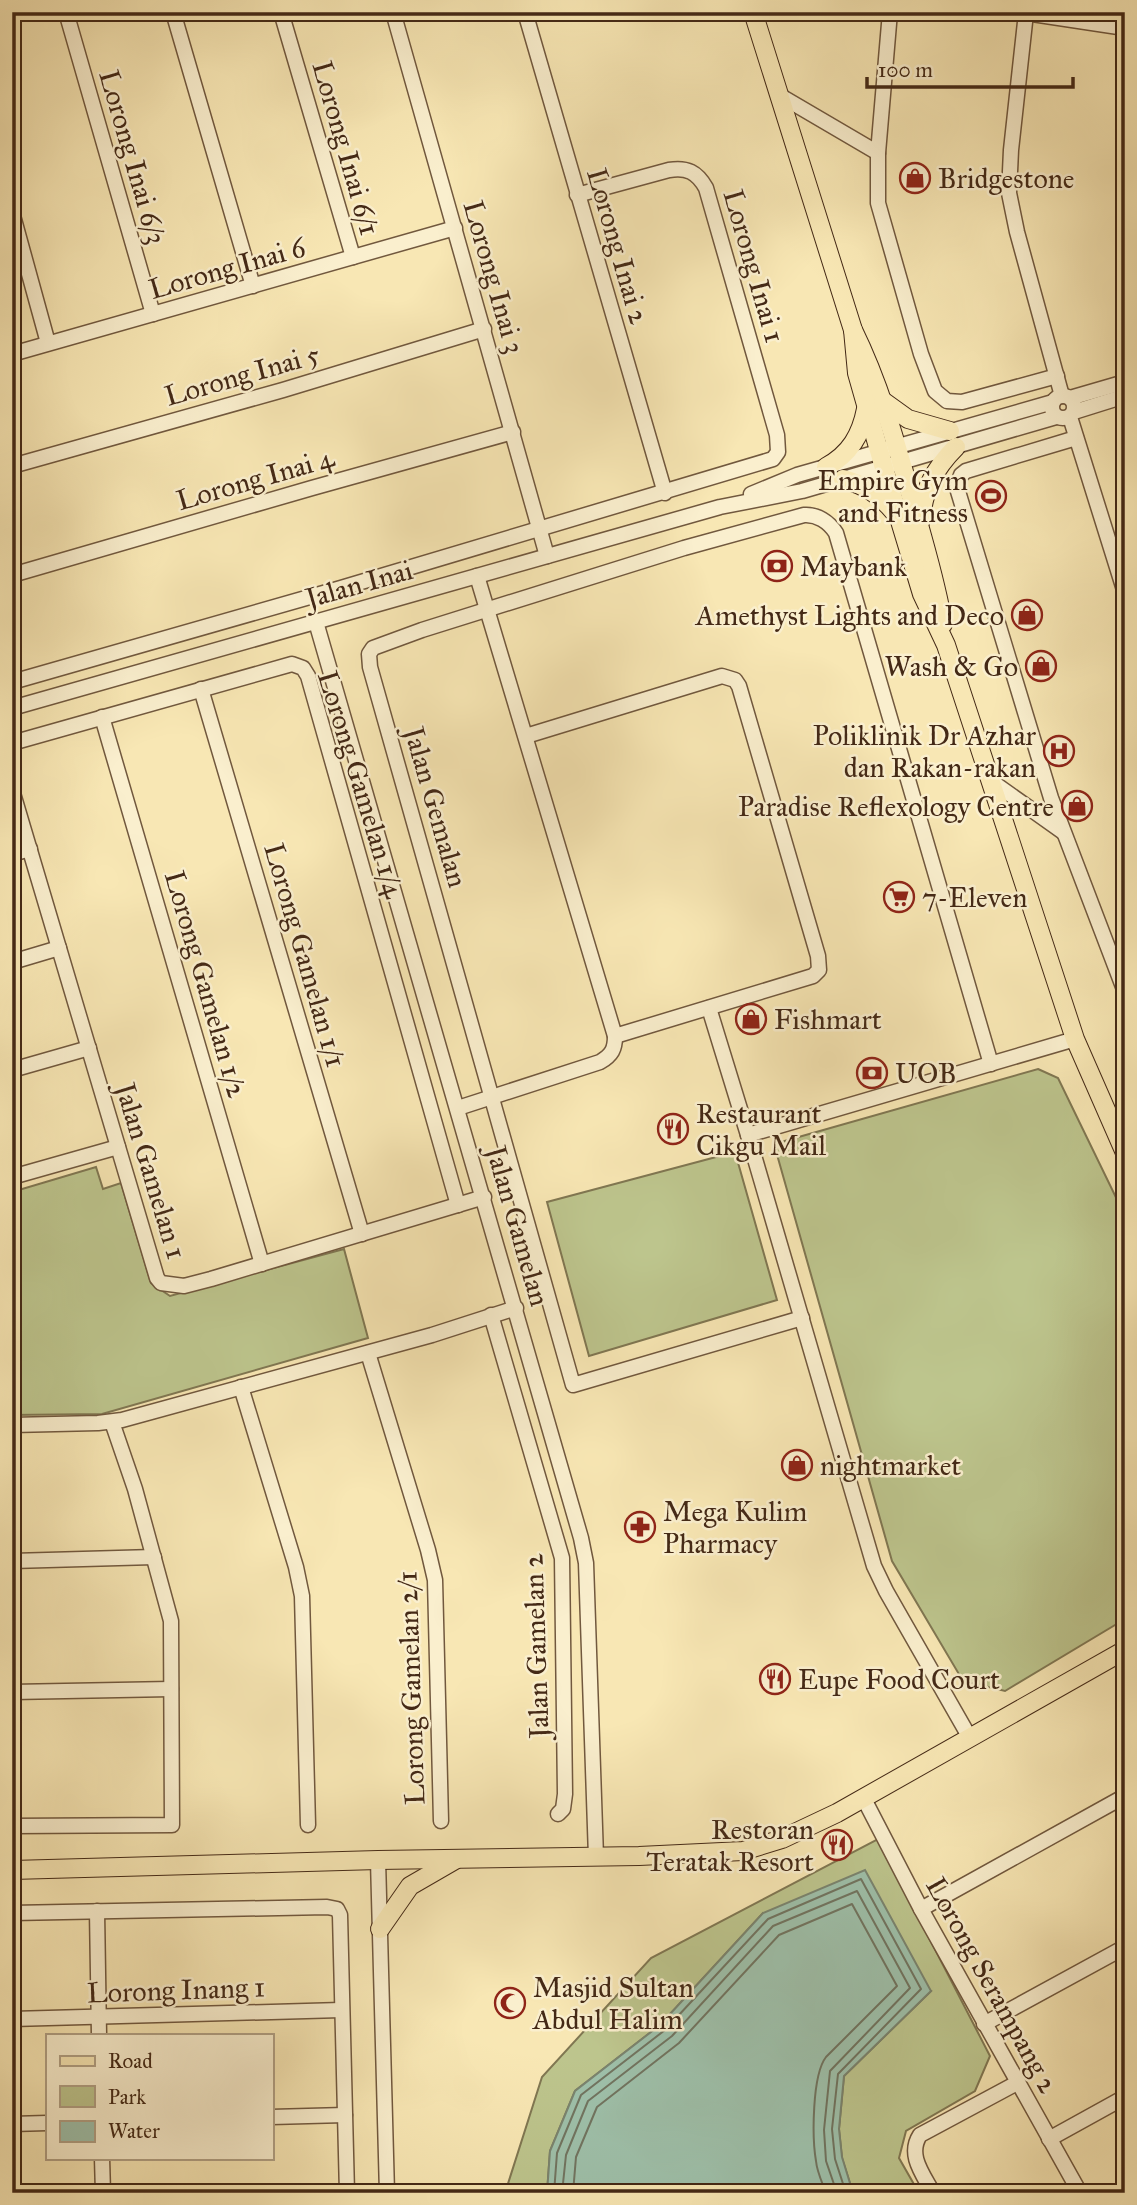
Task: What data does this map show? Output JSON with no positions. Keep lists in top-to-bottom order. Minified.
{"streets":{"street":["Lorong Inai 6/1","Lorong Inai 6/3","Lorong Inai 2","Lorong Inai 1","Lorong Inai 6","Lorong Inai 3","Lorong Inai 5","Lorong Inai 4","Jalan Inai","Lorong Gamelan 1/4","Jalan Gemalan","Lorong Gamelan 1/1","Lorong Gamelan 1/2","Jalan Gamelan 1","Jalan Gamelan","Jalan Gamelan 2","Lorong Gamelan 2/1","Lorong Serampang 2","Lorong Inang 1"]},"crossings":[["Lorong Inai 6/1","Lorong Inai 6"],["Lorong Inai 6/3","Lorong Inai 6"],["Lorong Inai 2","Lorong Inai 1"],["Lorong Inai 6","Lorong Inai 3"],["Lorong Inai 3","Lorong Inai 5"],["Lorong Inai 3","Lorong Inai 4"],["Lorong Inai 3","Jalan Inai"],["Jalan Inai","Jalan Gamelan"],["Lorong Gamelan 1/4","Lorong Gamelan 1/1"],["Lorong Gamelan 1/4","Lorong Gamelan 1/2"],["Lorong Gamelan 1/4","Jalan Gamelan 1"],["Lorong Gamelan 1/1","Jalan Gamelan 1"],["Lorong Gamelan 1/2","Jalan Gamelan 1"],["Jalan Gamelan 1","Jalan Gamelan"]],"places":{"shop":["Bridgestone","Amethyst Lights and Deco","Wash & Go","Paradise Reflexology Centre","Fishmart","nightmarket"],"sports":["Empire Gym and Fitness"],"bank":["Maybank","UOB"],"hospital":["Poliklinik Dr Azhar dan Rakan-rakan"],"supermarket":["7-Eleven"],"restaurant":["Restaurant Cikgu Mail","Eupe Food Court","Restoran Teratak Resort"],"pharmacy":["Mega Kulim Pharmacy"],"mosque":["Masjid Sultan Abdul Halim"]},"legend":["Road","Park","Water"],"scale_bar":"100 m"}
